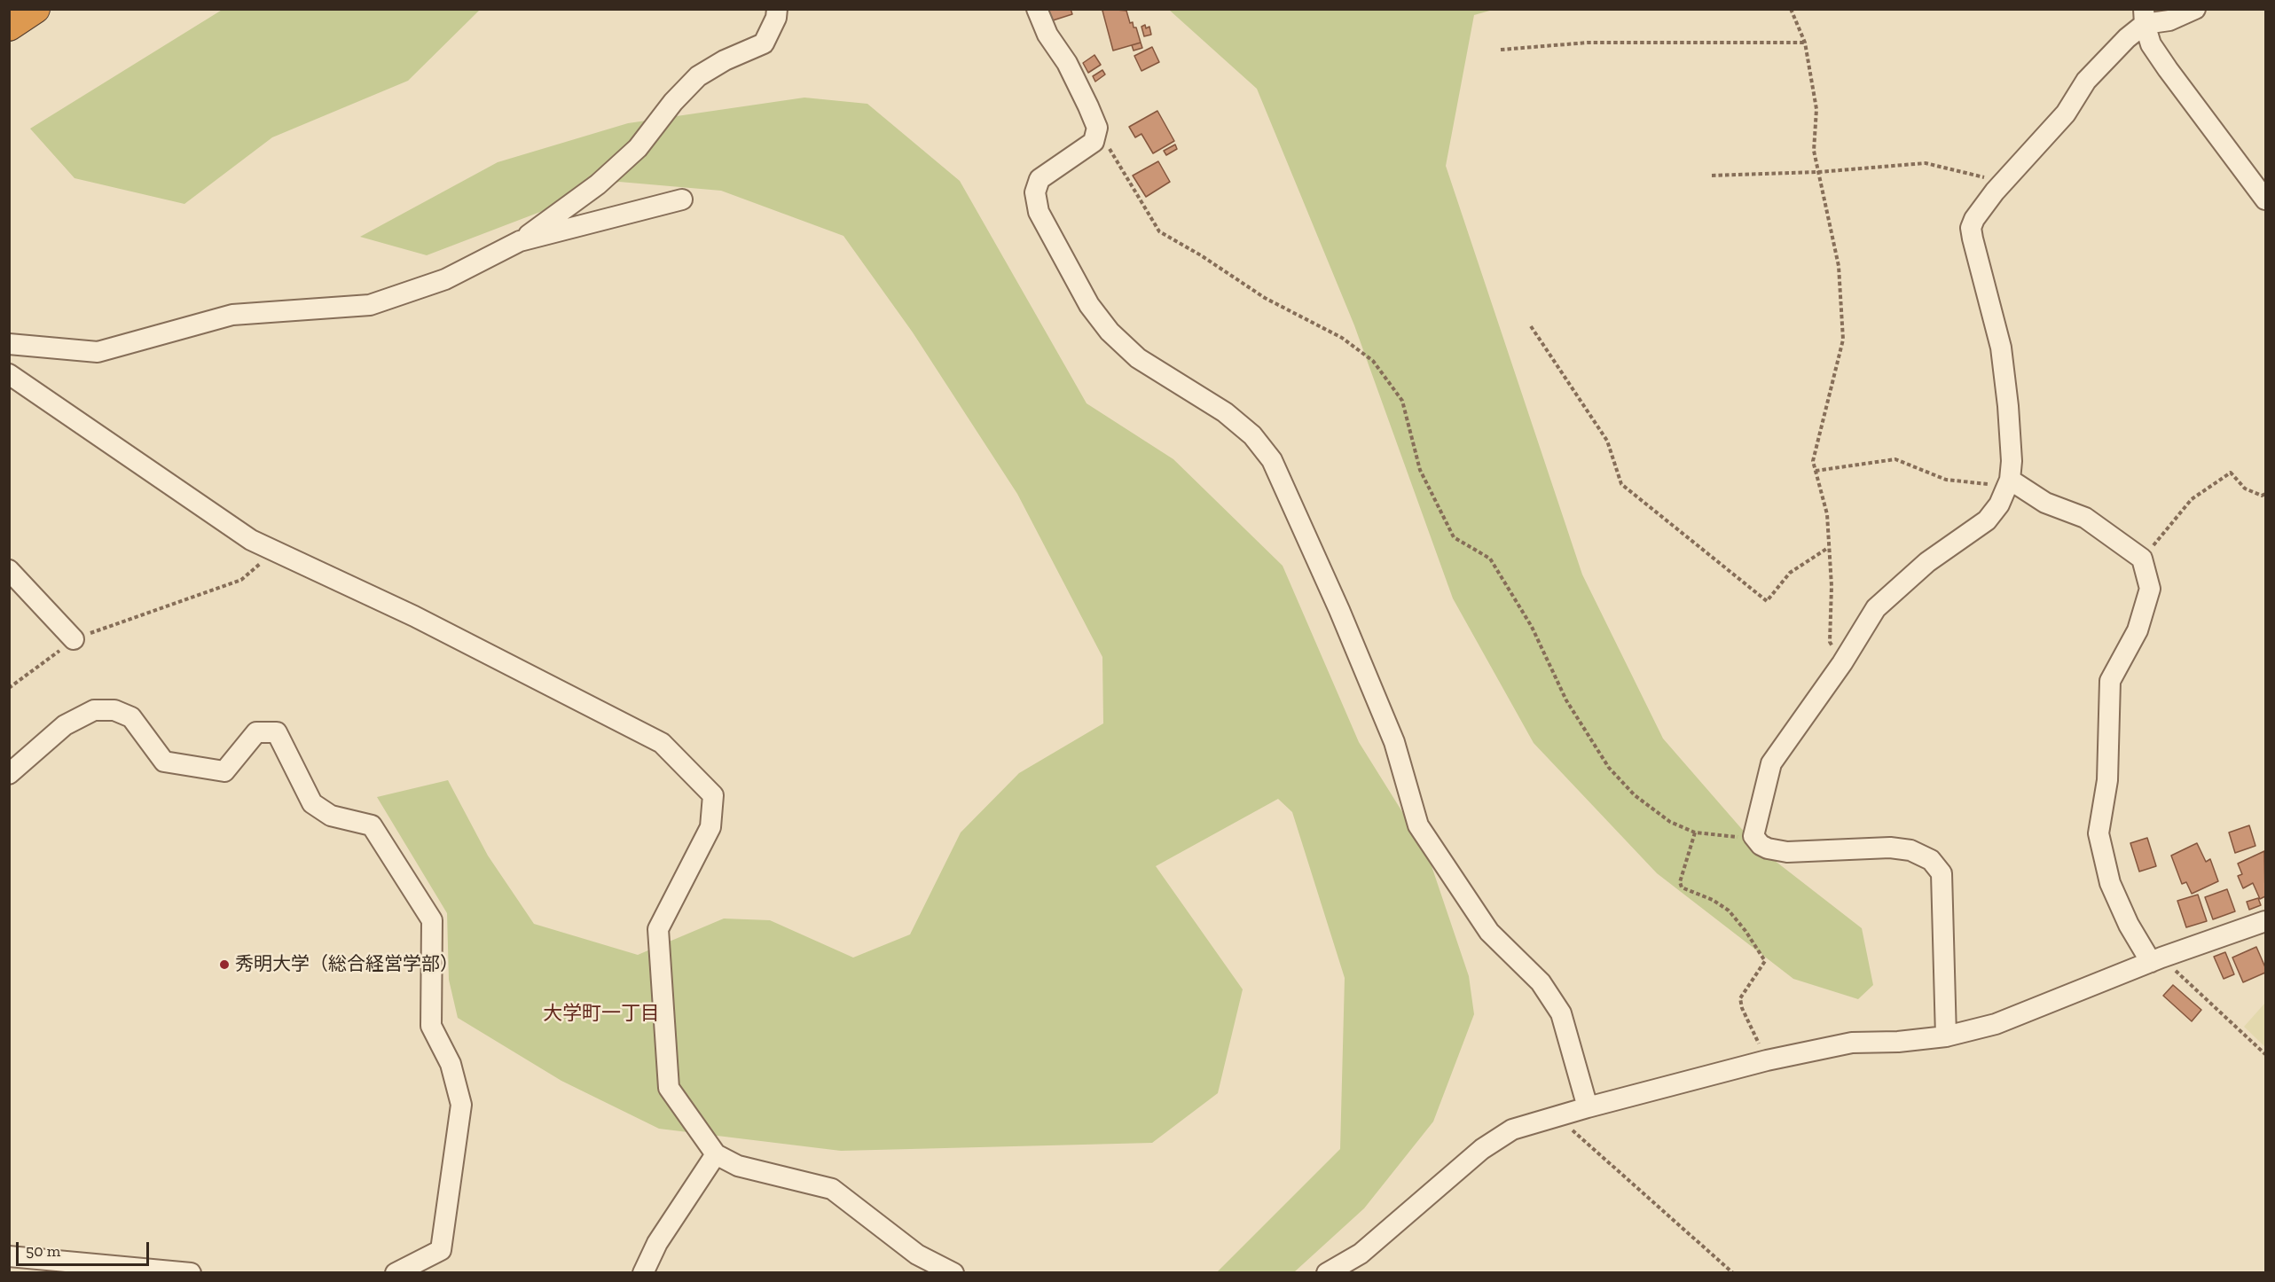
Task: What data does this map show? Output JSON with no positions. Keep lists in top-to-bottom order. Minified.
{"districts":["大学町一丁目"],"places":["秀明大学（総合経営学部）"],"scale_bar":"50 m"}
